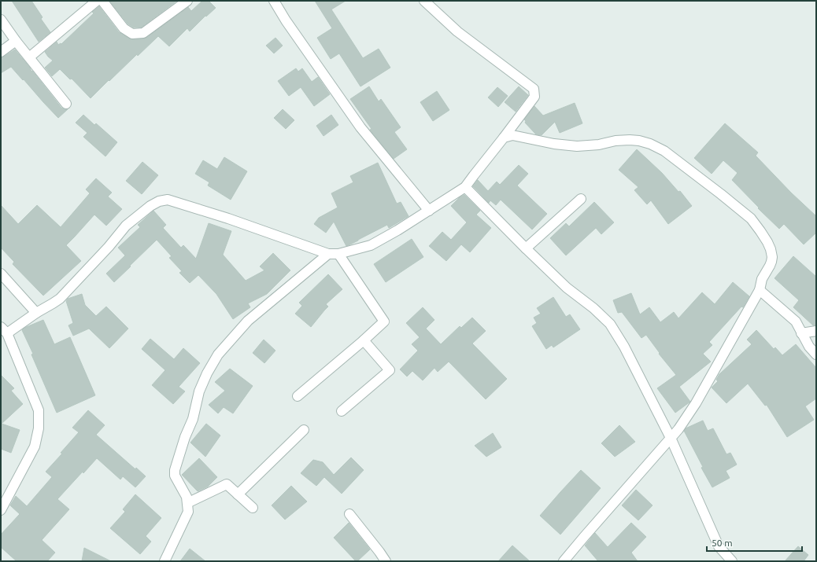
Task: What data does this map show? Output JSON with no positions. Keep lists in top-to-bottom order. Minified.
{"scale_bar":"50 m"}
